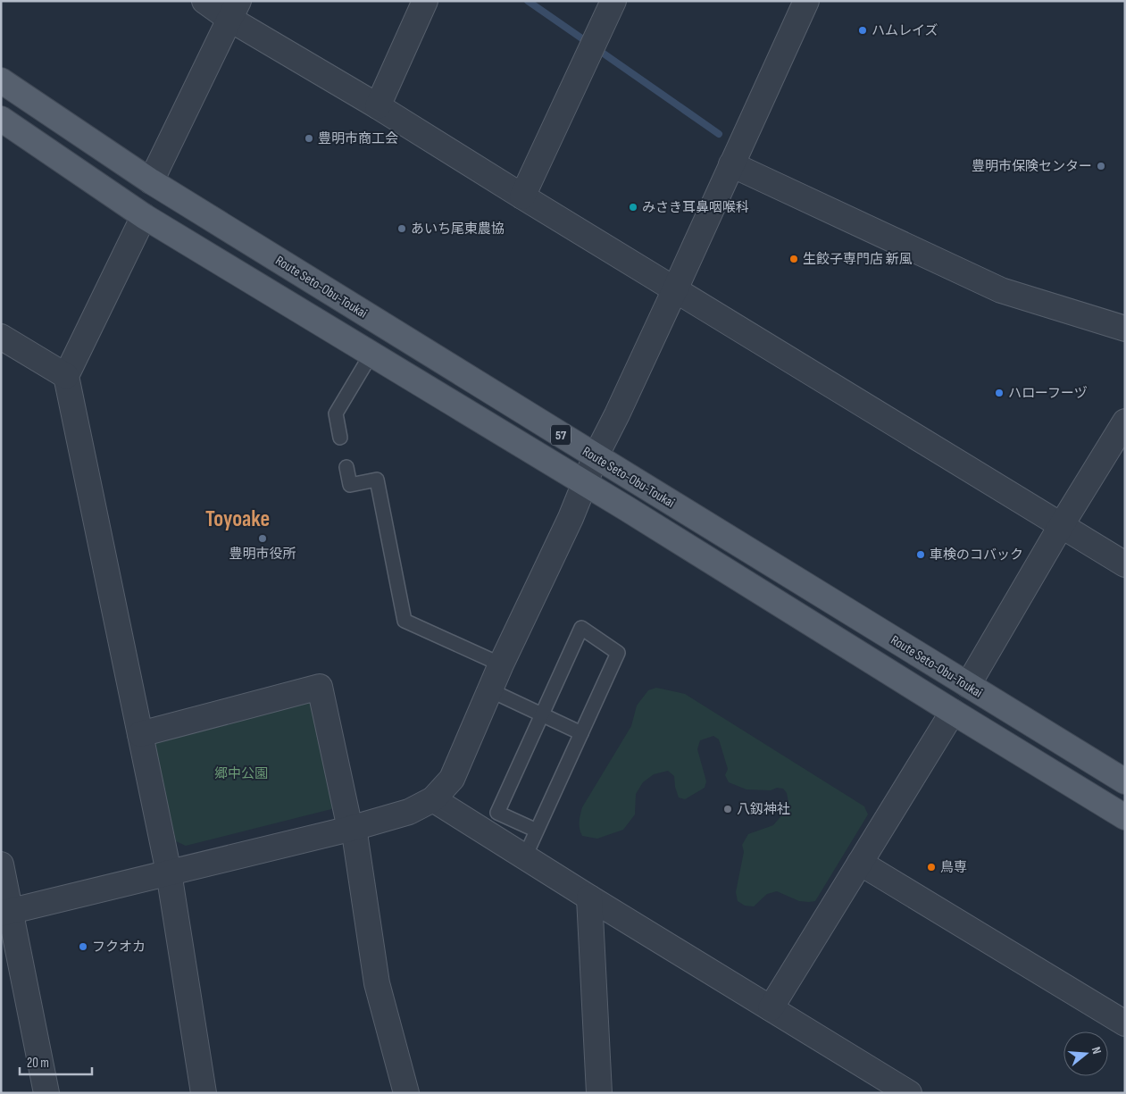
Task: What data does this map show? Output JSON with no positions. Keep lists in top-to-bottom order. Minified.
{"streets":{"main road":["Route Seto-Obu-Toukai","57"]},"districts":["Toyoake"],"parks":["郷中公園"],"places":["ハムレイズ","豊明市商工会","豊明市保険センター","みさき耳鼻咽喉科","あいち尾東農協","生餃子専門店 新風","ハローフーヅ","豊明市役所","車検のコバック","八釼神社","鳥専","フクオカ"],"scale_bar":"20 m","north":"right"}
